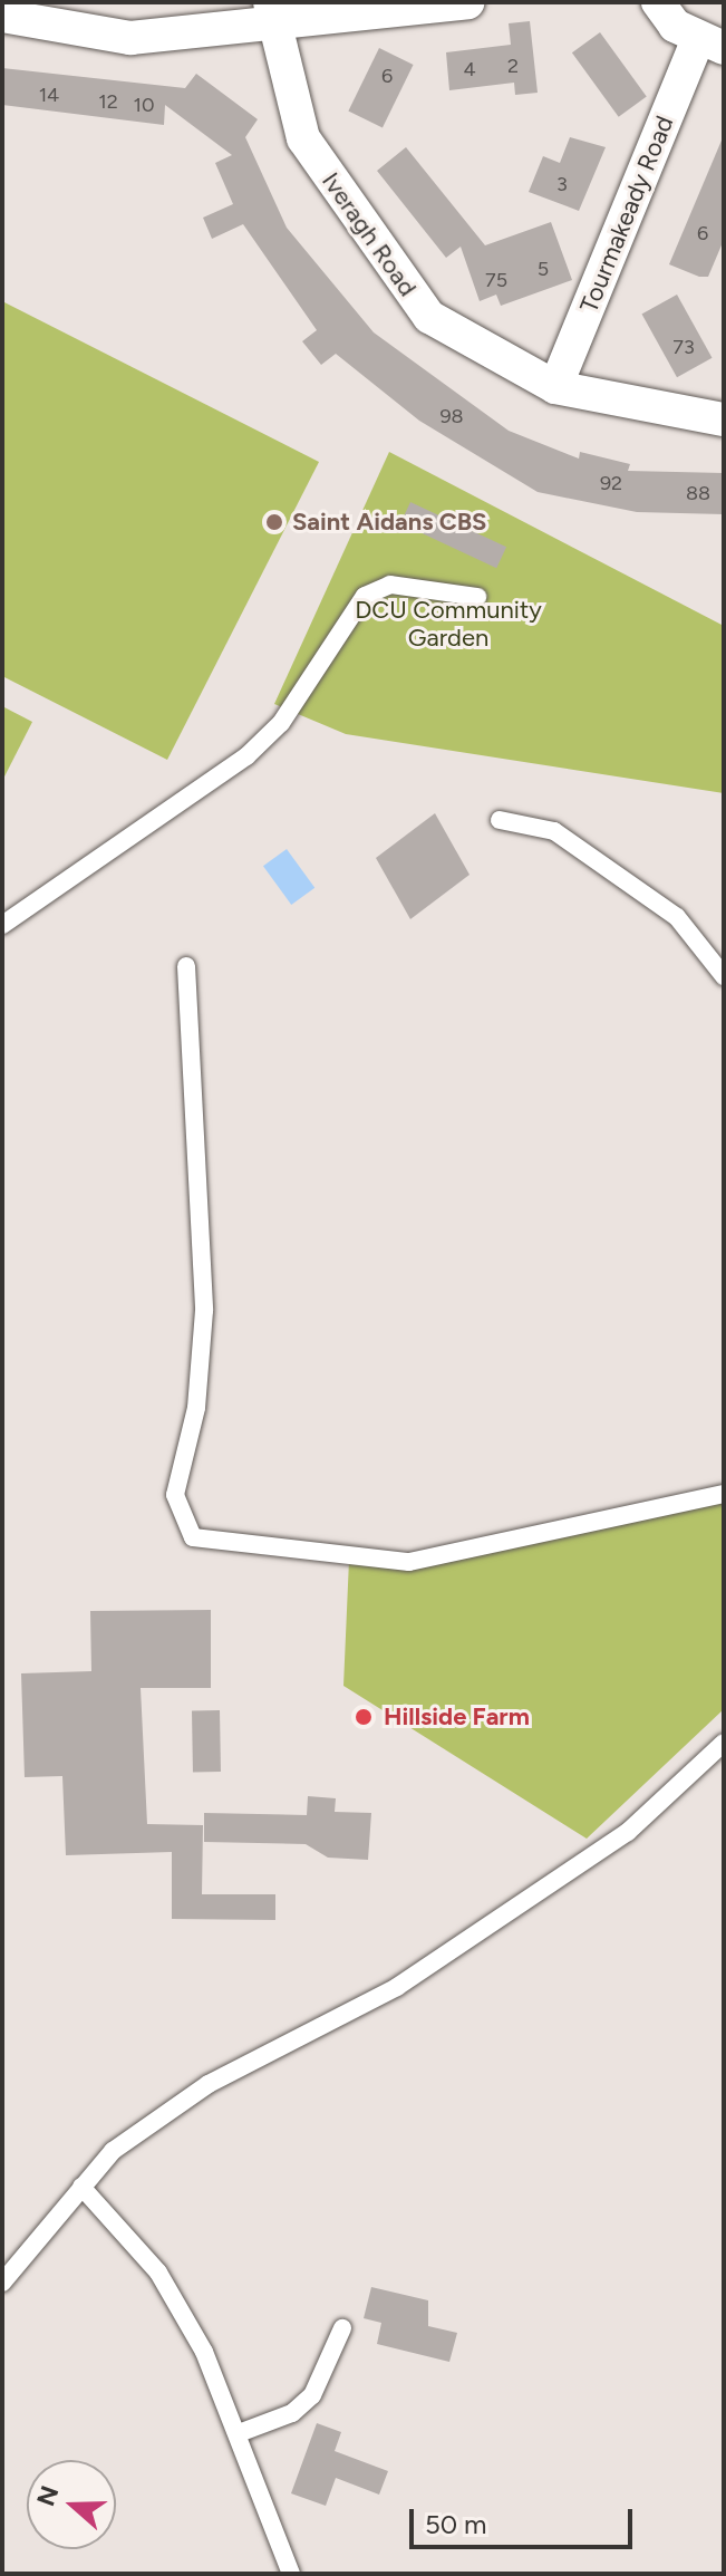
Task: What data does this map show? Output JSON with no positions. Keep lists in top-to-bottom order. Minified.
{"streets":{"street":["Tourmakeady Road","Iveragh Road"]},"crossings":[["Tourmakeady Road","Iveragh Road"]],"parks":["DCU Community Garden"],"places":["Saint Aidans CBS","Hillside Farm"],"house_numbers":["2","4","6","14","12","10","3","6","5","75","73","98","92","88"],"scale_bar":"50 m","north":"left"}
